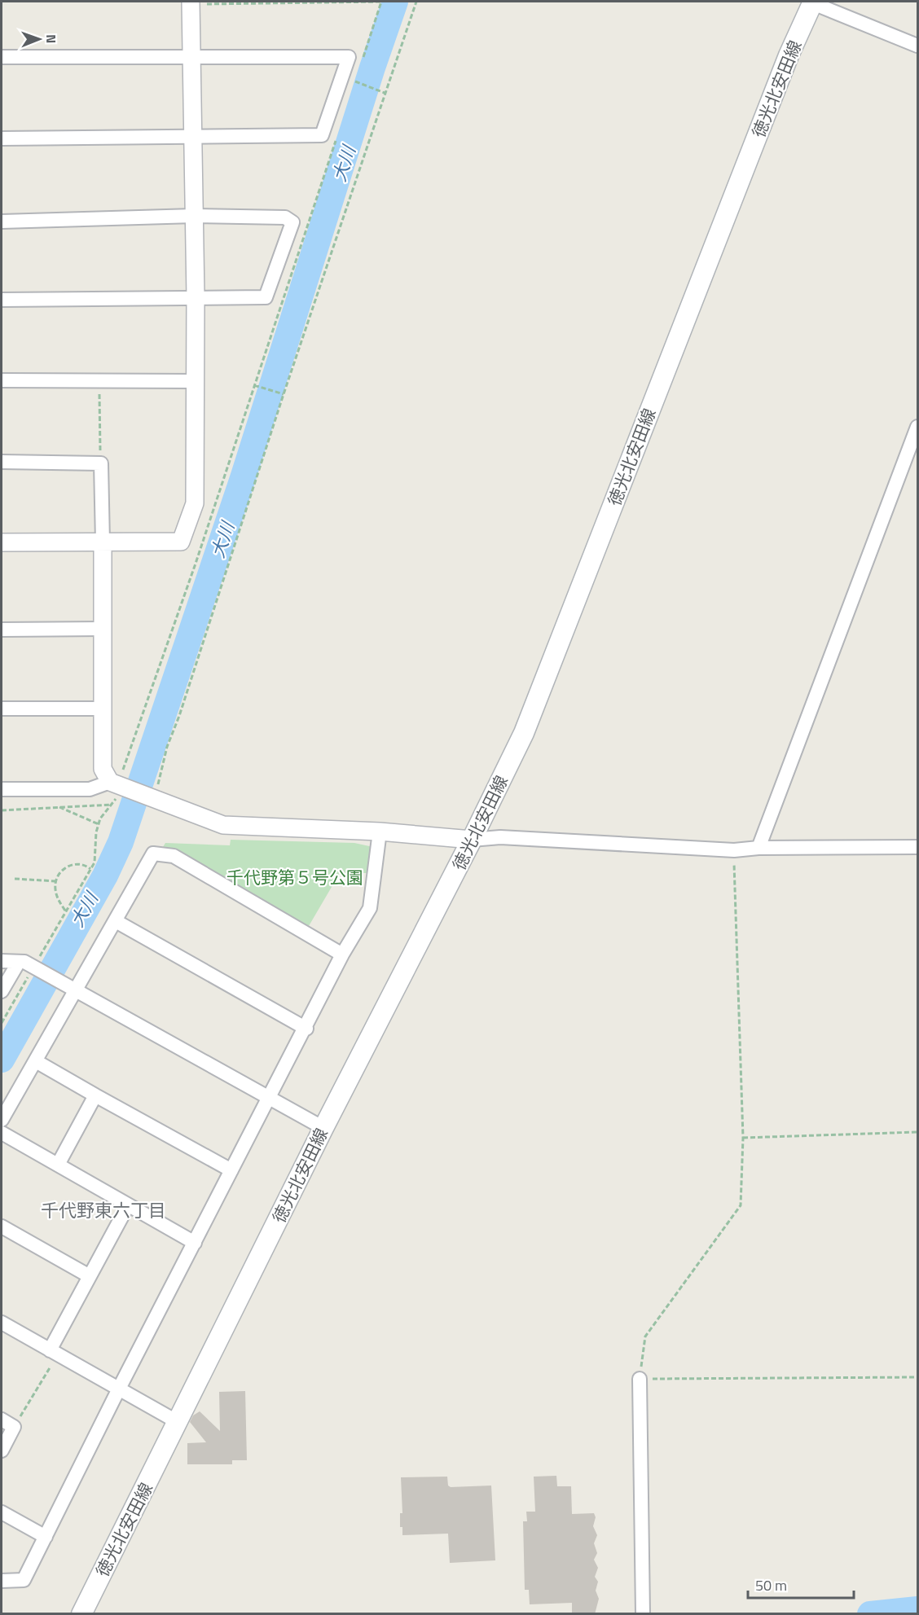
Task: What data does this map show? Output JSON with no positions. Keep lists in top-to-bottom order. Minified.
{"streets":{"main road":["徳光北安田線"]},"districts":["千代野東六丁目"],"water":["大川"],"parks":["千代野第５号公園"],"scale_bar":"50 m","north":"right"}
